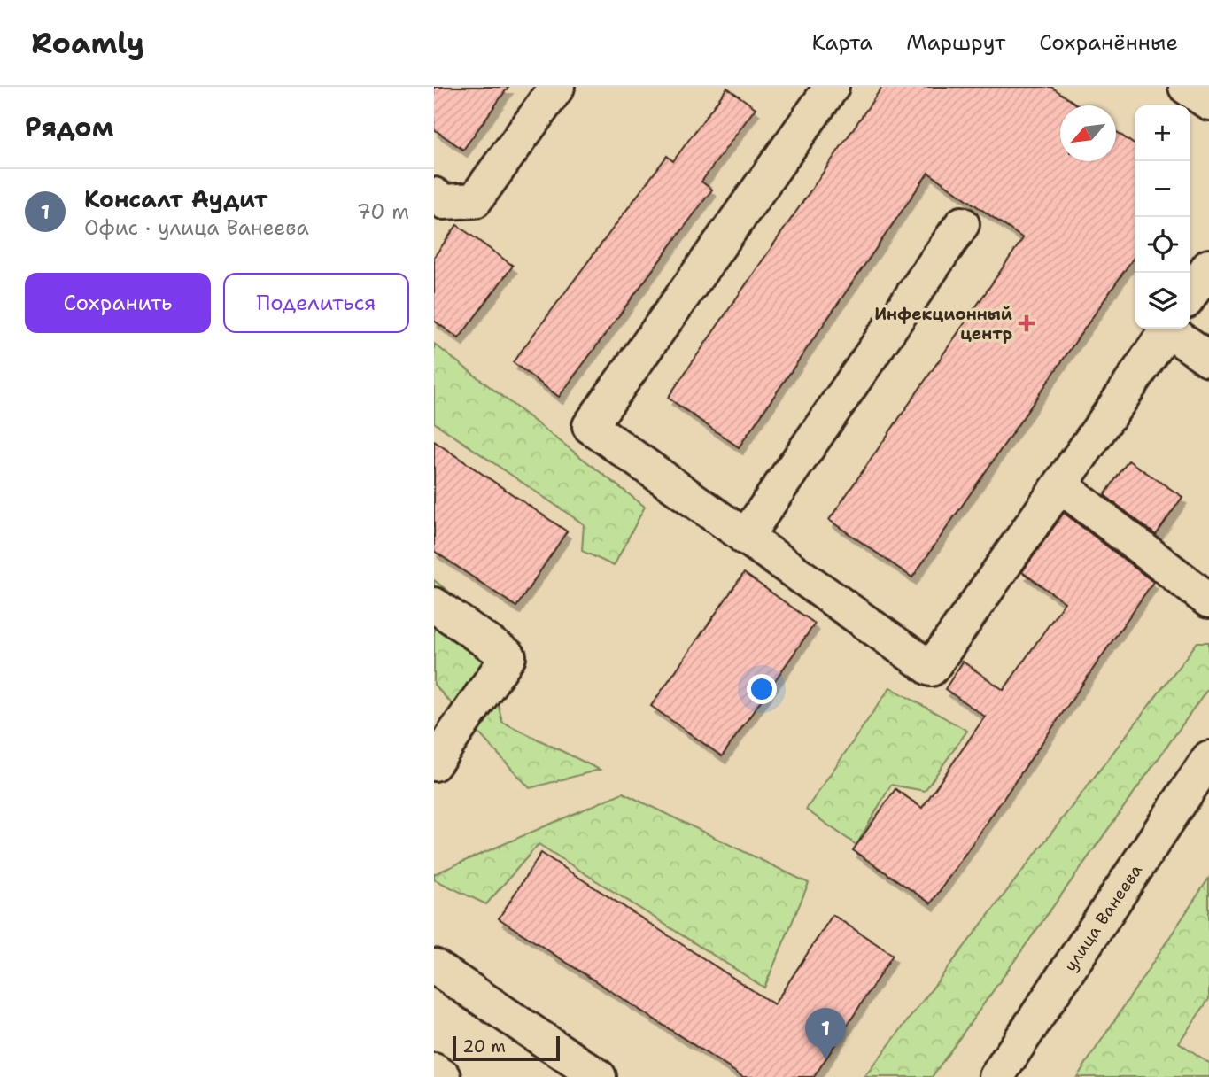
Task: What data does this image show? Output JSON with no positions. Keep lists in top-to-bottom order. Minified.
{"streets":{"main road":["улица Ванеева"]},"places":{"health":["Инфекционный центр"]},"scale_bar":"20 m","north":"bottom left","page":{"header":"Roamly","nav":["Карта","Маршрут","Сохранённые"],"heading":"Рядом","map_buttons":["+","−"],"list":[{"mark":"1","name":"Консалт Аудит","note":"Офис · улица Ванеева","value":"70 m"}],"buttons":["Сохранить","Поделиться"],"pins":"1","scale":"20 m"}}
